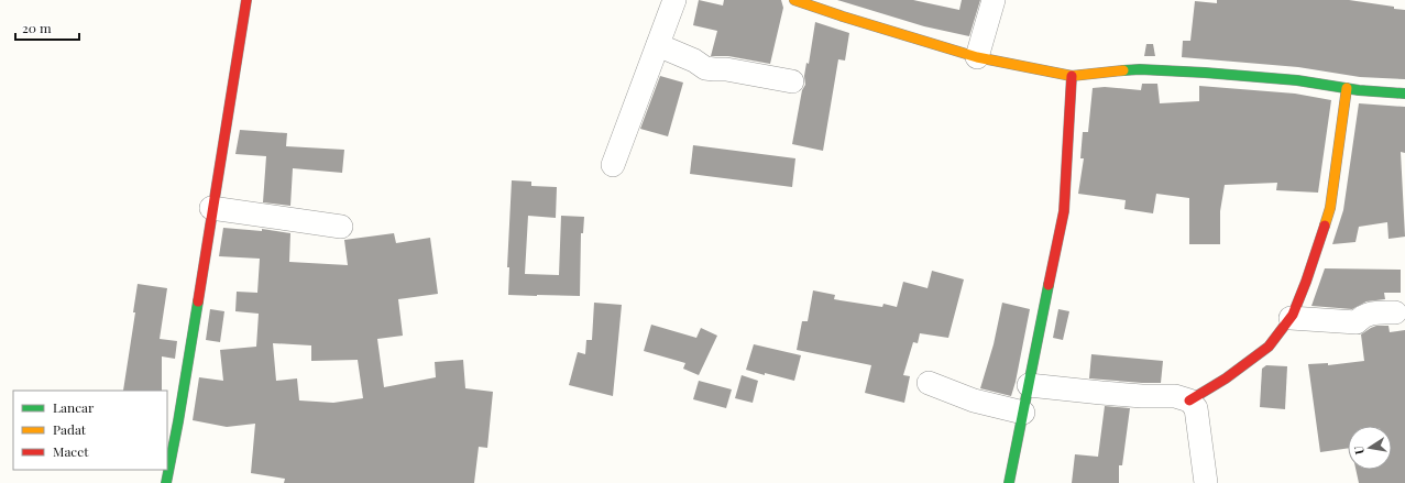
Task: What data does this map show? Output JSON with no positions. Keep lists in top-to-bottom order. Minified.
{"legend":["Lancar","Padat","Macet"],"scale_bar":"20 m","north":"left"}
